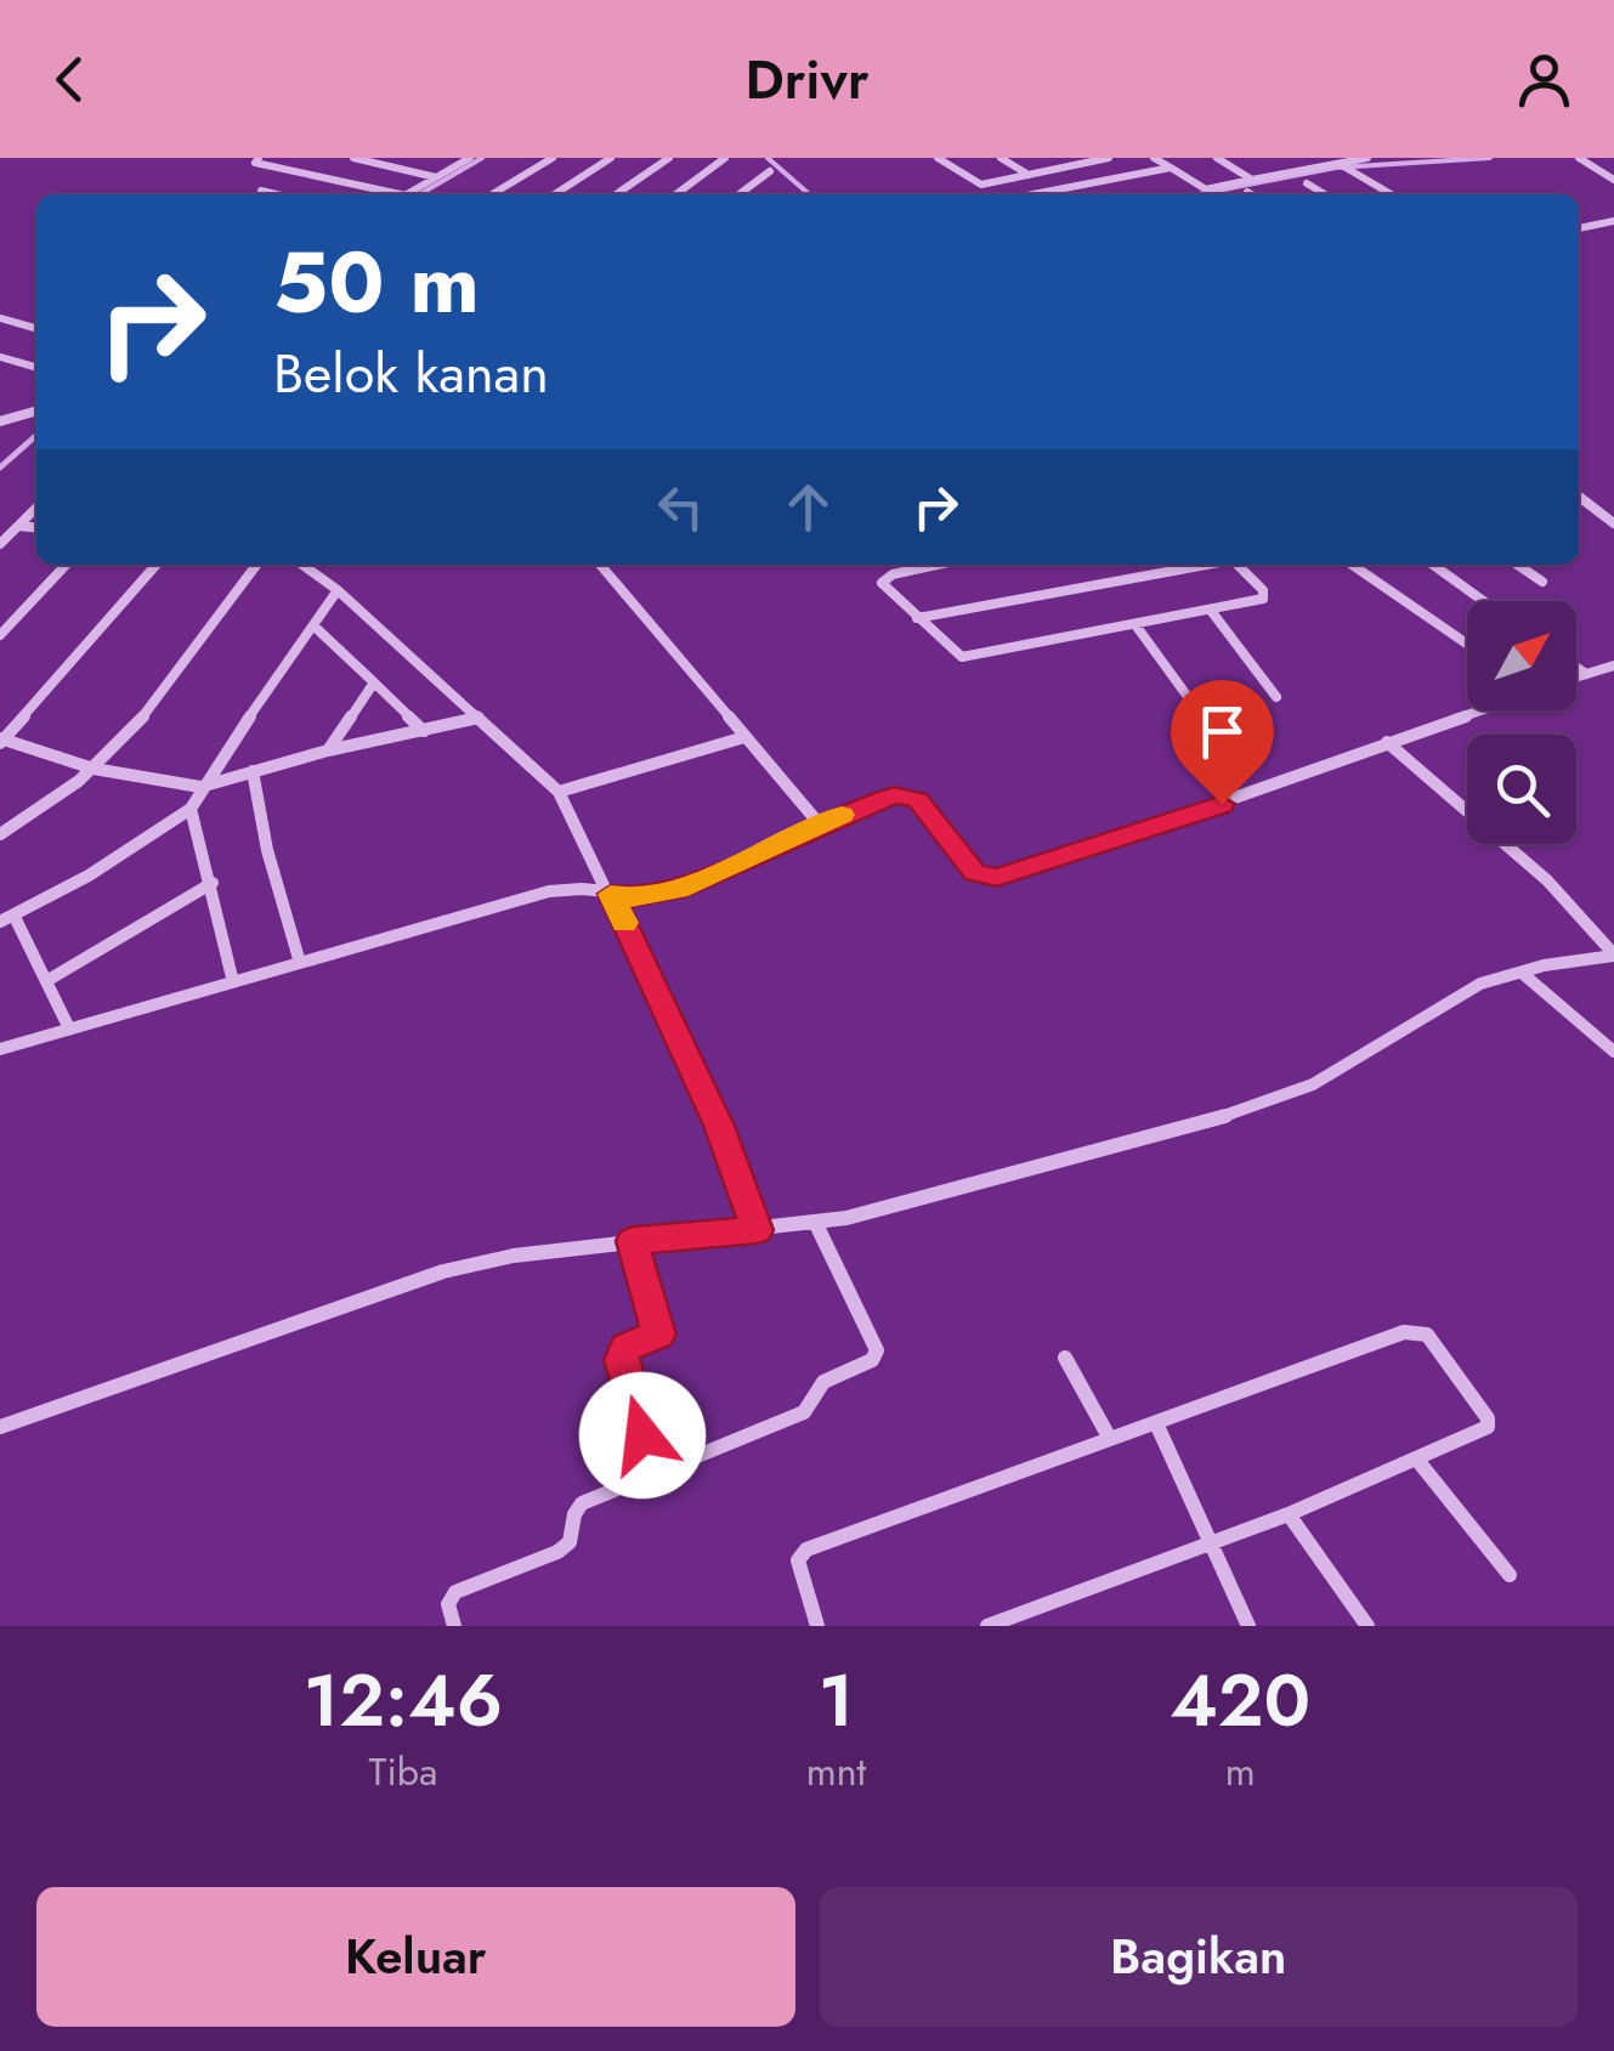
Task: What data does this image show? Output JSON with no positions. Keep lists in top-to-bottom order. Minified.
{"north":"top right","page":{"header":"Drivr","turn":["50 m","Belok kanan"],"eta":["12:46","Tiba","1","mnt","420","m"],"buttons":["Keluar","Bagikan"]}}
